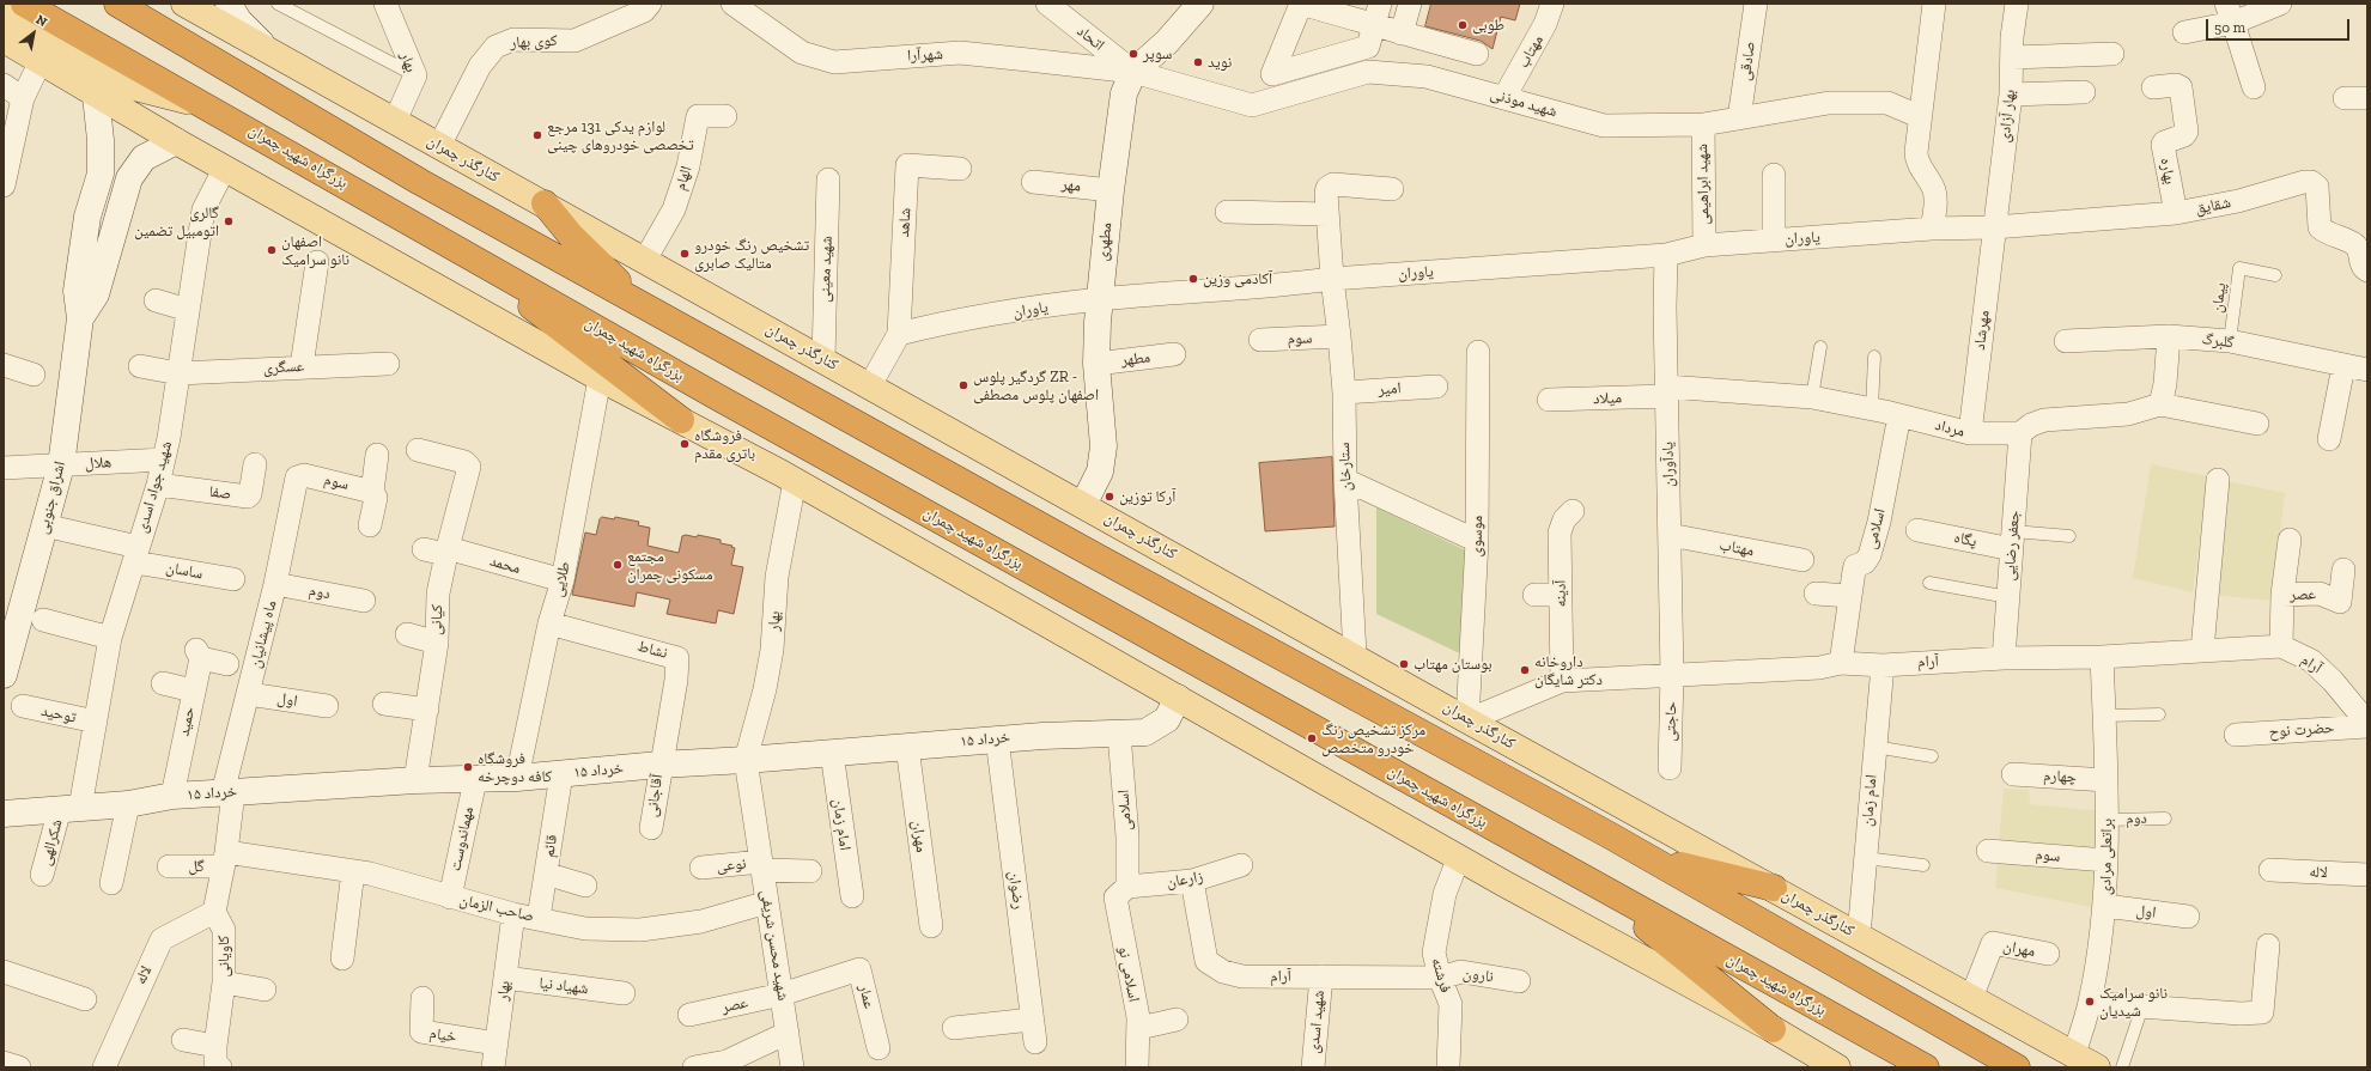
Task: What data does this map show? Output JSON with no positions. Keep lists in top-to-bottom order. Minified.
{"streets":{"highway":["بزرگراه شهید چمران"],"main road":["کنارگذر چمران"],"street":["اتحاد","کوی بهار","مهتاب","شهرآرا","صادقی","بهار","شهید موذنی","بهار آزادی","بهاره","الهام","شهید ابراهیمی","مهر","شقایق","شاهد","یاوران","مطهری","شهید معینی","مهرشاد","سوم","گلبرگ","مطهر","عسگری","امیر","میلاد","مرداد","هلال","یادآوران","ستارخان","شهید جواد اسدی","صفا","اشراق جنوبی","اسلامی","موسوی","پگاه","جعفر رضایی","محمد","ساسان","طلایی","دوم","آدینه","عصر","کیانی","ماه پیشانیان","نشاط","آرام","اول","توحید","حمید","حاجتی","حضرت نوح","۱۵ خرداد","چهارم","آقاجانی","امام زمان","مهران","مهماندوست","شکرالهی","قائم","براتعلی مرادی","نوعی","گل","لاله","زارعان","رضوان","صاحب الزمان","شهید محسن شریفی","کاویانی","اسلامی نو","فرشته","نارون","شهیاد نیا","عمار","شهید اسدی","خیام"],"lane":["پیمان"]},"crossings":[["اتحاد","شهرآرا"],["اتحاد","شهید موذنی"],["اتحاد","مطهری"],["کوی بهار","کنارگذر چمران"],["مهتاب","شهید موذنی"],["مهتاب","یادآوران"],["شهرآرا","شهید موذنی"],["شهرآرا","مطهری"],["صادقی","شهید موذنی"],["بهار","کنارگذر چمران"],["بهار","۱۵ خرداد"],["بهار","صاحب الزمان"],["بهار","شهید محسن شریفی"],["بهار","شهیاد نیا"],["بهار","خیام"],["شهید موذنی","شهید ابراهیمی"],["شهید موذنی","مطهری"],["بهار آزادی","شقایق"],["بهار آزادی","یاوران"],["بهار آزادی","مهرشاد"],["کنارگذر چمران","الهام"],["کنارگذر چمران","مطهری"],["کنارگذر چمران","شهید معینی"],["کنارگذر چمران","ستارخان"],["کنارگذر چمران","موسوی"],["کنارگذر چمران","آرام"],["کنارگذر چمران","امام زمان"],["کنارگذر چمران","مهران"],["کنارگذر چمران","براتعلی مرادی"],["بهاره","شقایق"],["شهید ابراهیمی","یاوران"],["مهر","مطهری"],["شقایق","یاوران"],["شقایق","مهرشاد"],["شاهد","یاوران"],["یاوران","مطهری"],["یاوران","مهرشاد"],["یاوران","یادآوران"],["یاوران","ستارخان"],["مطهری","مطهر"],["پیمان","گلبرگ"],["مهرشاد","مرداد"],["سوم","ستارخان"],["سوم","ماه پیشانیان"],["سوم","براتعلی مرادی"],["عسگری","شهید جواد اسدی"],["امیر","ستارخان"],["میلاد","مرداد"],["میلاد","یادآوران"],["مرداد","یادآوران"],["مرداد","اسلامی"],["مرداد","جعفر رضایی"],["هلال","شهید جواد اسدی"],["هلال","اشراق جنوبی"],["یادآوران","آرام"],["یادآوران","حاجتی"],["شهید جواد اسدی","صفا"],["شهید جواد اسدی","ساسان"],["شهید جواد اسدی","توحید"],["شهید جواد اسدی","۱۵ خرداد"],["شهید جواد اسدی","شکرالهی"],["اشراق جنوبی","ساسان"],["اسلامی","آرام"],["اسلامی","۱۵ خرداد"],["اسلامی","زارعان"],["اسلامی","اسلامی نو"],["موسوی","آرام"],["پگاه","جعفر رضایی"],["جعفر رضایی","آرام"],["محمد","طلایی"],["محمد","کیانی"],["طلایی","نشاط"],["طلایی","۱۵ خرداد"],["دوم","ماه پیشانیان"],["دوم","براتعلی مرادی"],["آدینه","آرام"],["عصر","آرام"],["عصر","شهید محسن شریفی"],["عصر","عمار"],["کیانی","۱۵ خرداد"],["ماه پیشانیان","اول"],["ماه پیشانیان","۱۵ خرداد"],["نشاط","۱۵ خرداد"],["نشاط","آقاجانی"],["آرام","حاجتی"],["آرام","حضرت نوح"],["آرام","امام زمان"],["آرام","براتعلی مرادی"],["آرام","زارعان"],["آرام","فرشته"],["آرام","نارون"],["آرام","شهید اسدی"],["اول","براتعلی مرادی"],["حمید","۱۵ خرداد"],["۱۵ خرداد","آقاجانی"],["۱۵ خرداد","امام زمان"],["۱۵ خرداد","مهران"],["۱۵ خرداد","مهماندوست"],["۱۵ خرداد","شکرالهی"],["۱۵ خرداد","قائم"],["۱۵ خرداد","رضوان"],["۱۵ خرداد","شهید محسن شریفی"],["چهارم","براتعلی مرادی"],["مهماندوست","صاحب الزمان"],["قائم","صاحب الزمان"],["نوعی","شهید محسن شریفی"],["گل","صاحب الزمان"],["لاله","کاویانی"],["زارعان","اسلامی نو"],["صاحب الزمان","شهید محسن شریفی"],["شهید محسن شریفی","عمار"],["فرشته","نارون"]],"places":["طوبی","سوپر","نوید","لوازم یدکی 131 مرجع تخصصی خودروهای چینی","گالری اتومبیل تضمین","اصفهان نانو سرامیک","تشخیص رنگ خودرو متالیک صابری","آکادمی وزین","گردگیر پلوس ZR - اصفهان پلوس مصطفی","فروشگاه باتری مقدم","آرکا توزین","مجتمع مسکونی چمران","بوستان مهتاب","داروخانه دکتر شایگان","مرکز تشخیص رنگ خودرو متخصص","فروشگاه کافه دوچرخه","نانو سرامیک شیدیان"],"scale_bar":"50 m","north":"top right"}
